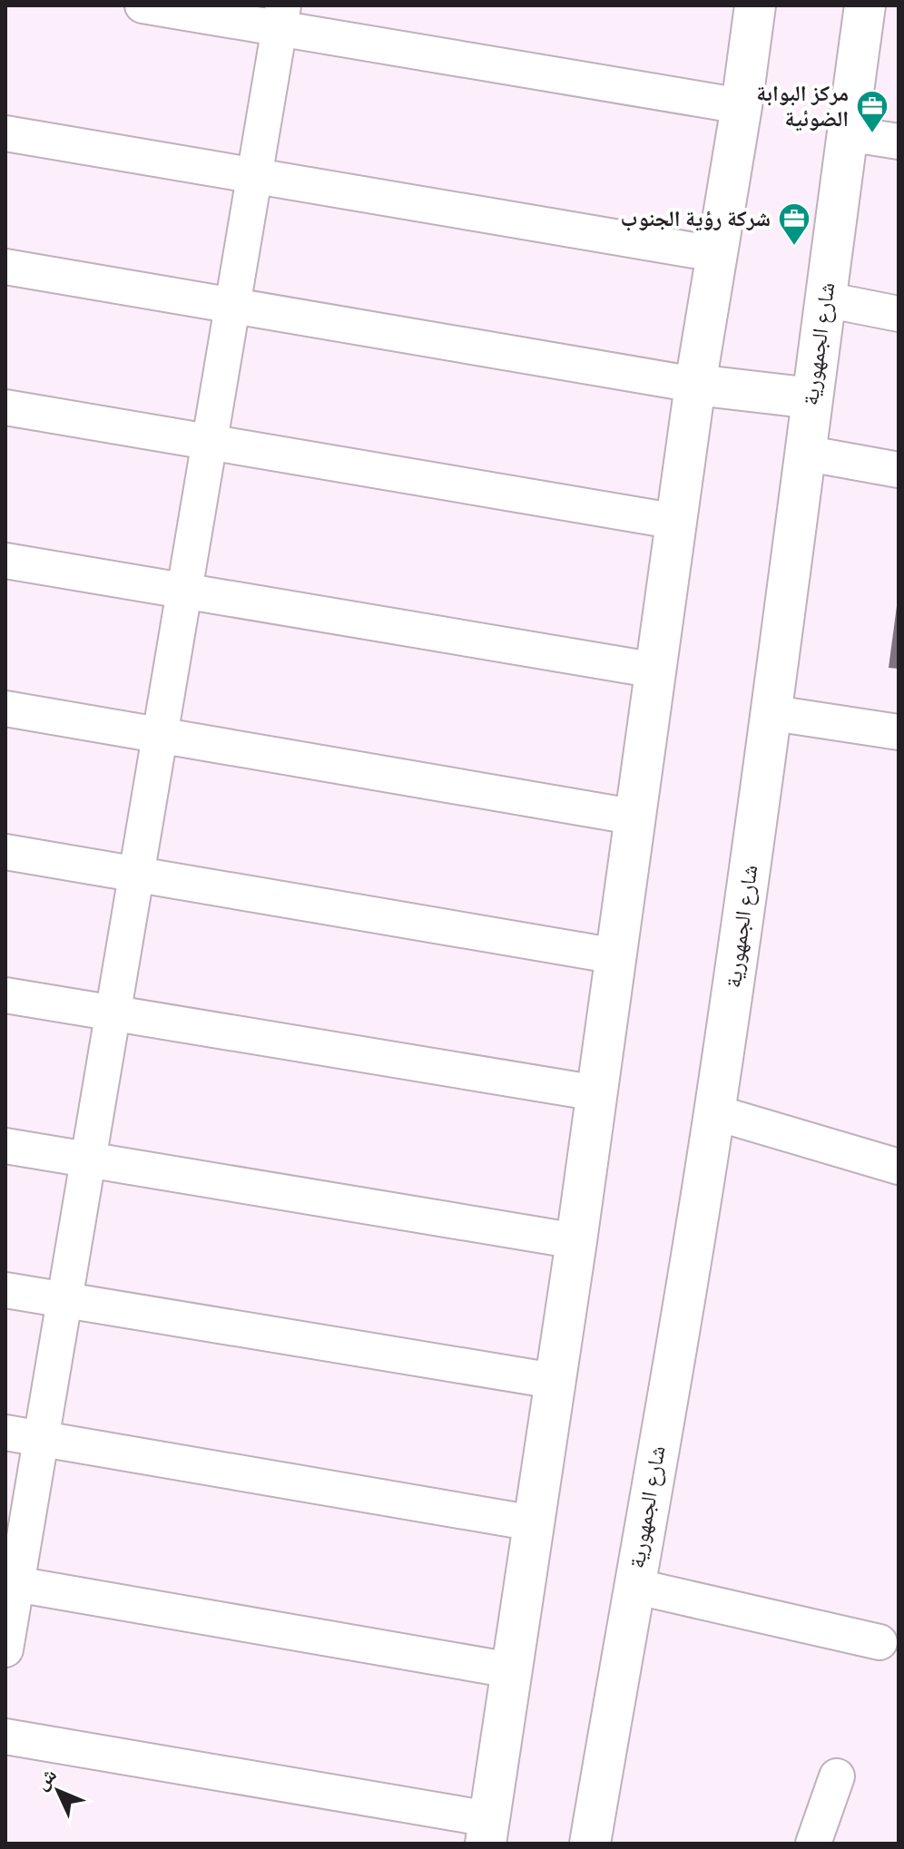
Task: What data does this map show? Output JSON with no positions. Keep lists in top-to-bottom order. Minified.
{"streets":{"main road":["شارع الجمهورية"]},"places":{"office":["مركز البوابة الضوئية","شركة رؤية الجنوب"]},"north":"top left"}
